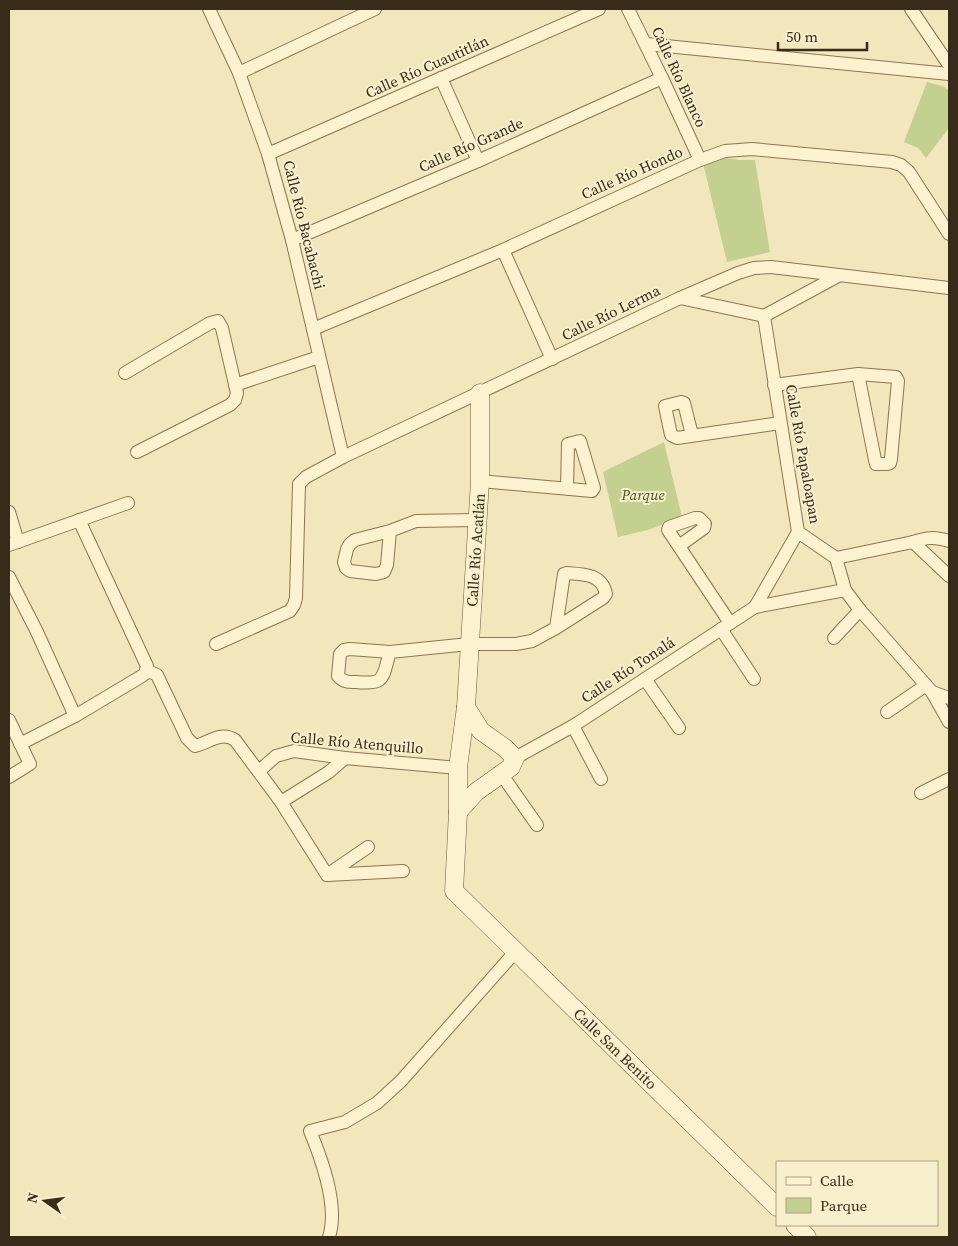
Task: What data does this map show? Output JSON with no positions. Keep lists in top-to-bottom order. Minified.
{"streets":{"street":["Calle Río Cuautitlán","Calle Río Blanco","Calle Río Grande","Calle Río Hondo","Calle Río Bacabachi","Calle Río Lerma","Calle Río Papaloapan","Calle Río Acatlán","Calle Río Tonalá","Calle Río Atenquillo","Calle San Benito"]},"crossings":[["Calle Río Cuautitlán","Calle Río Bacabachi"],["Calle Río Blanco","Calle Río Grande"],["Calle Río Blanco","Calle Río Hondo"],["Calle Río Grande","Calle Río Bacabachi"],["Calle Río Hondo","Calle Río Bacabachi"],["Calle Río Bacabachi","Calle Río Lerma"],["Calle Río Lerma","Calle Río Acatlán"],["Calle Río Papaloapan","Calle Río Tonalá"],["Calle Río Acatlán","Calle Río Atenquillo"],["Calle Río Acatlán","Calle San Benito"]],"parks":["Parque"],"legend":["Calle","Parque"],"scale_bar":"50 m","north":"left"}
